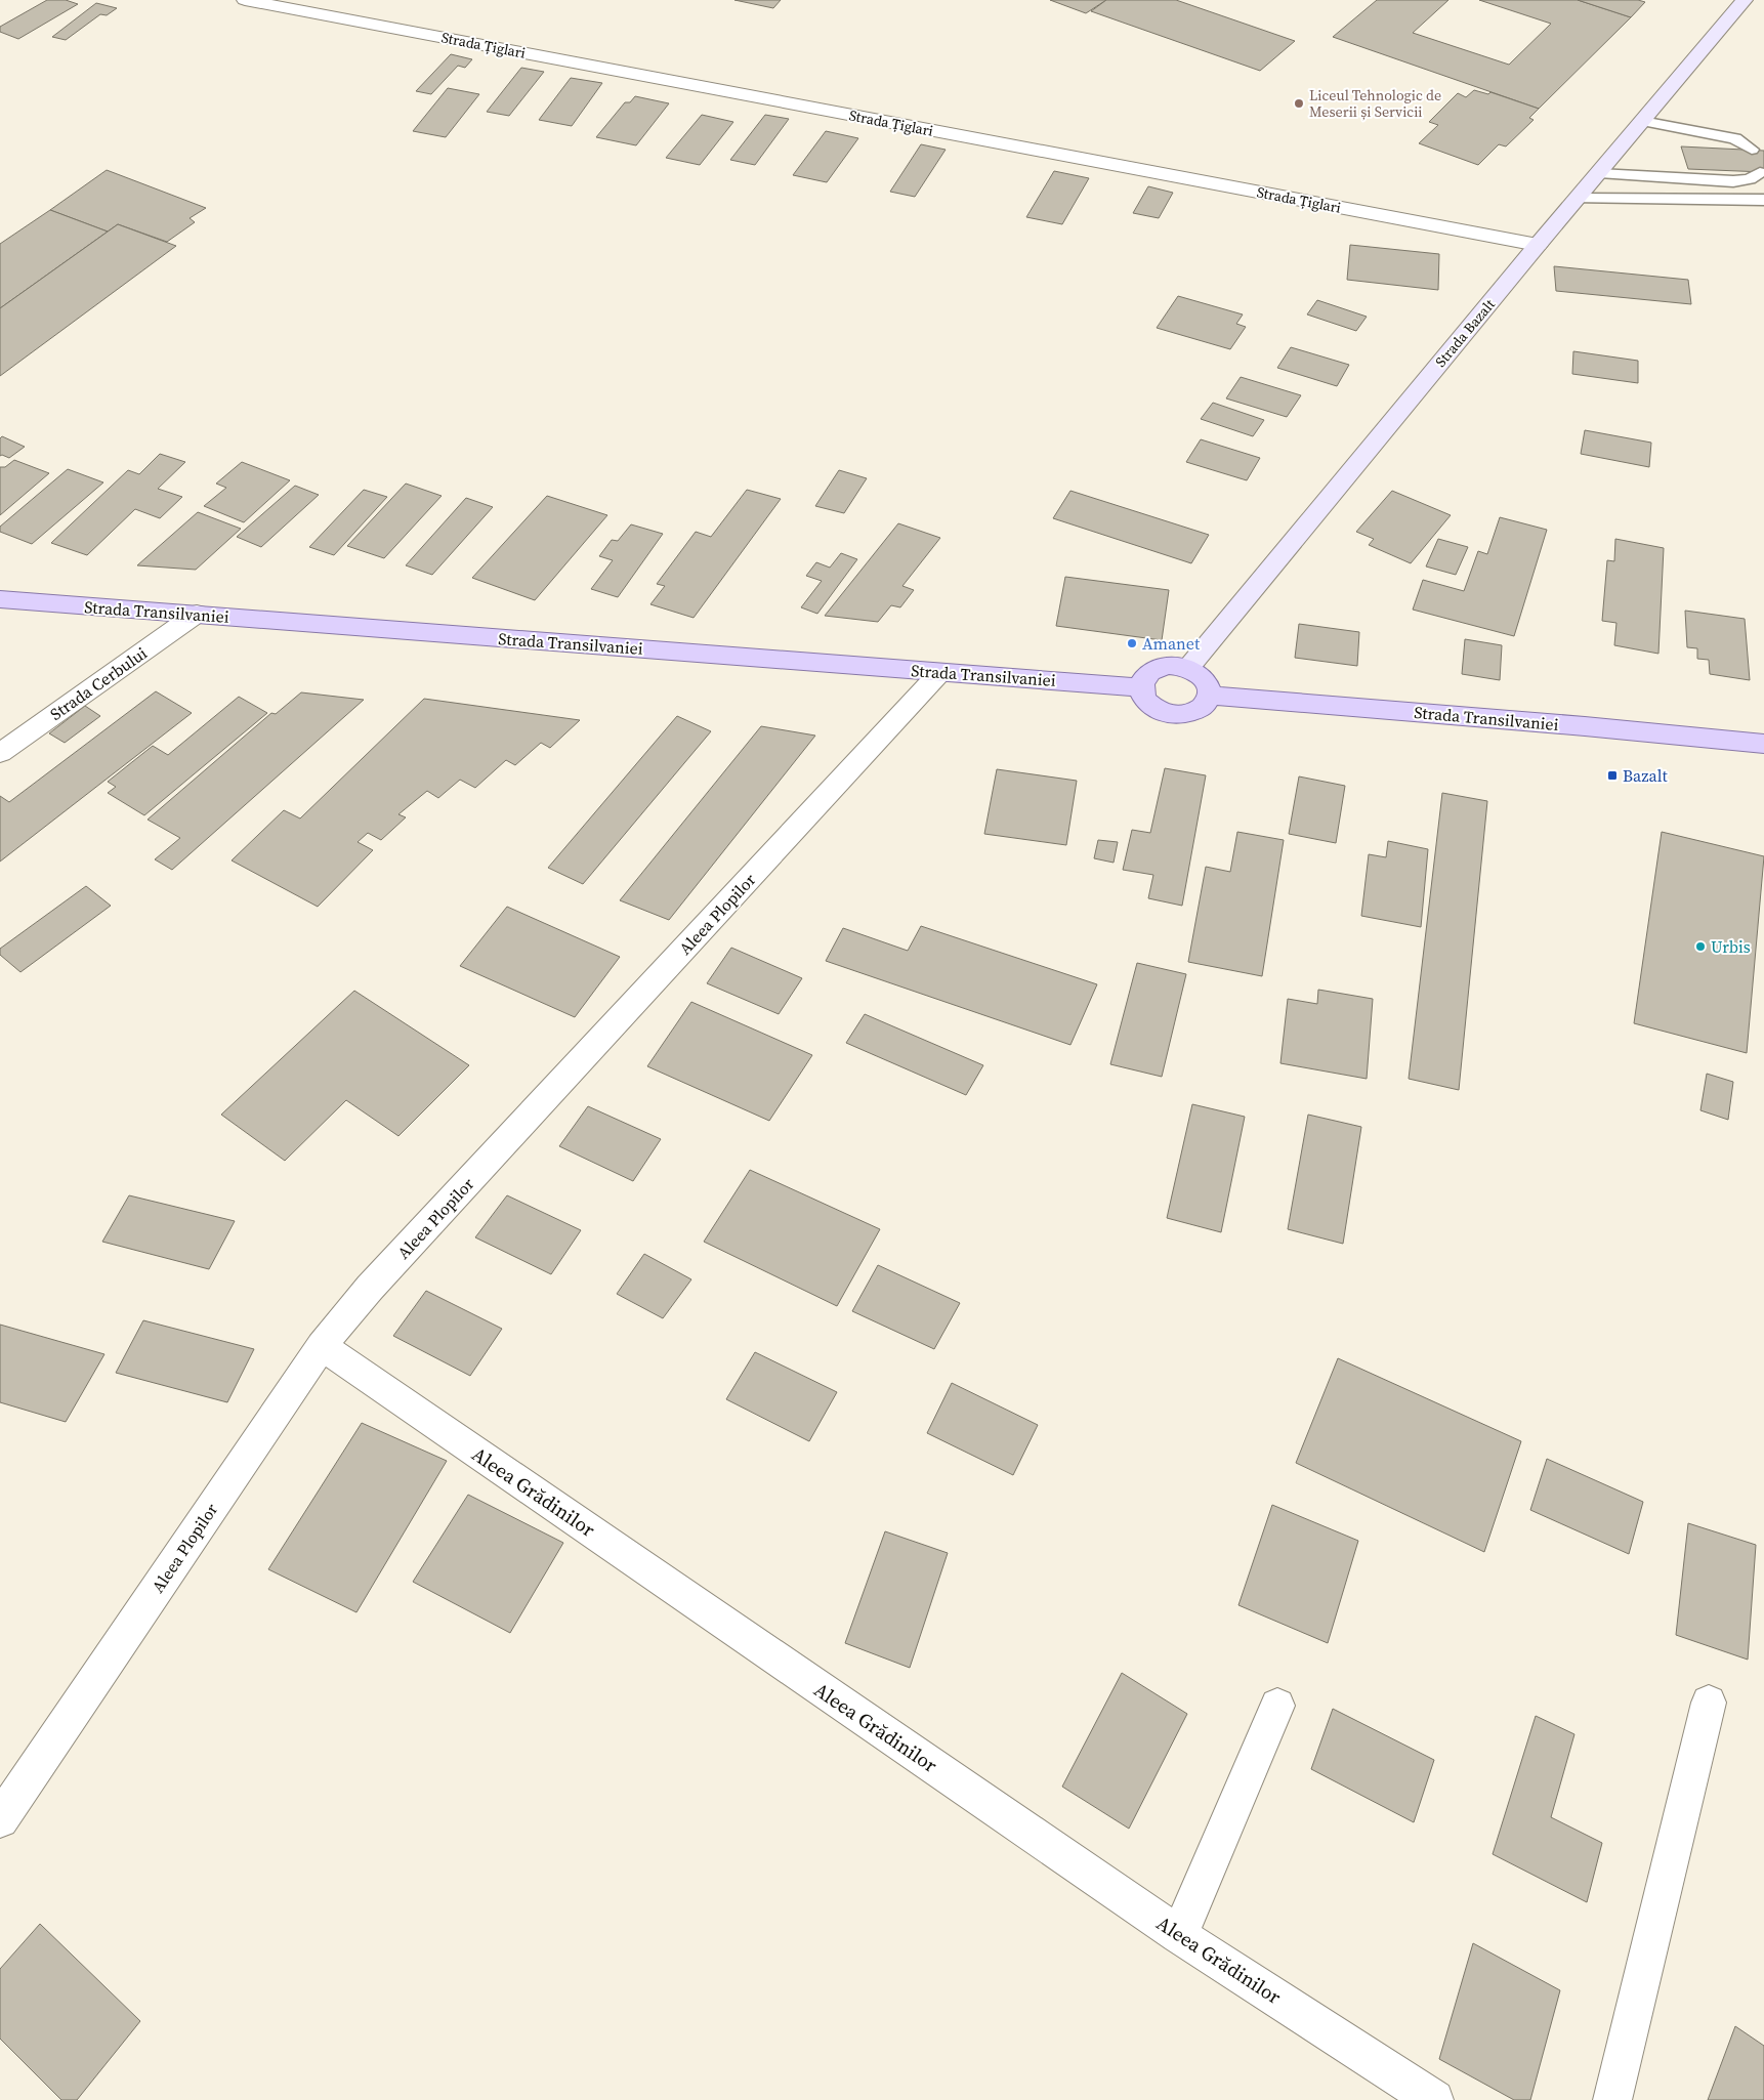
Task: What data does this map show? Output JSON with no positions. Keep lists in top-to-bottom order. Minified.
{"streets":{"main road":["Strada Bazalt","Strada Transilvaniei"],"street":["Strada Țiglari","Strada Cerbului","Aleea Plopilor","Aleea Grădinilor"]},"crossings":[["Strada Țiglari","Strada Bazalt"],["Strada Bazalt","Strada Transilvaniei"],["Strada Transilvaniei","Strada Cerbului"],["Strada Transilvaniei","Aleea Plopilor"],["Aleea Plopilor","Aleea Grădinilor"]],"places":{"other":["Liceul Tehnologic de Meserii și Servicii","Amanet","Urbis"],"transit":["Bazalt"]}}
